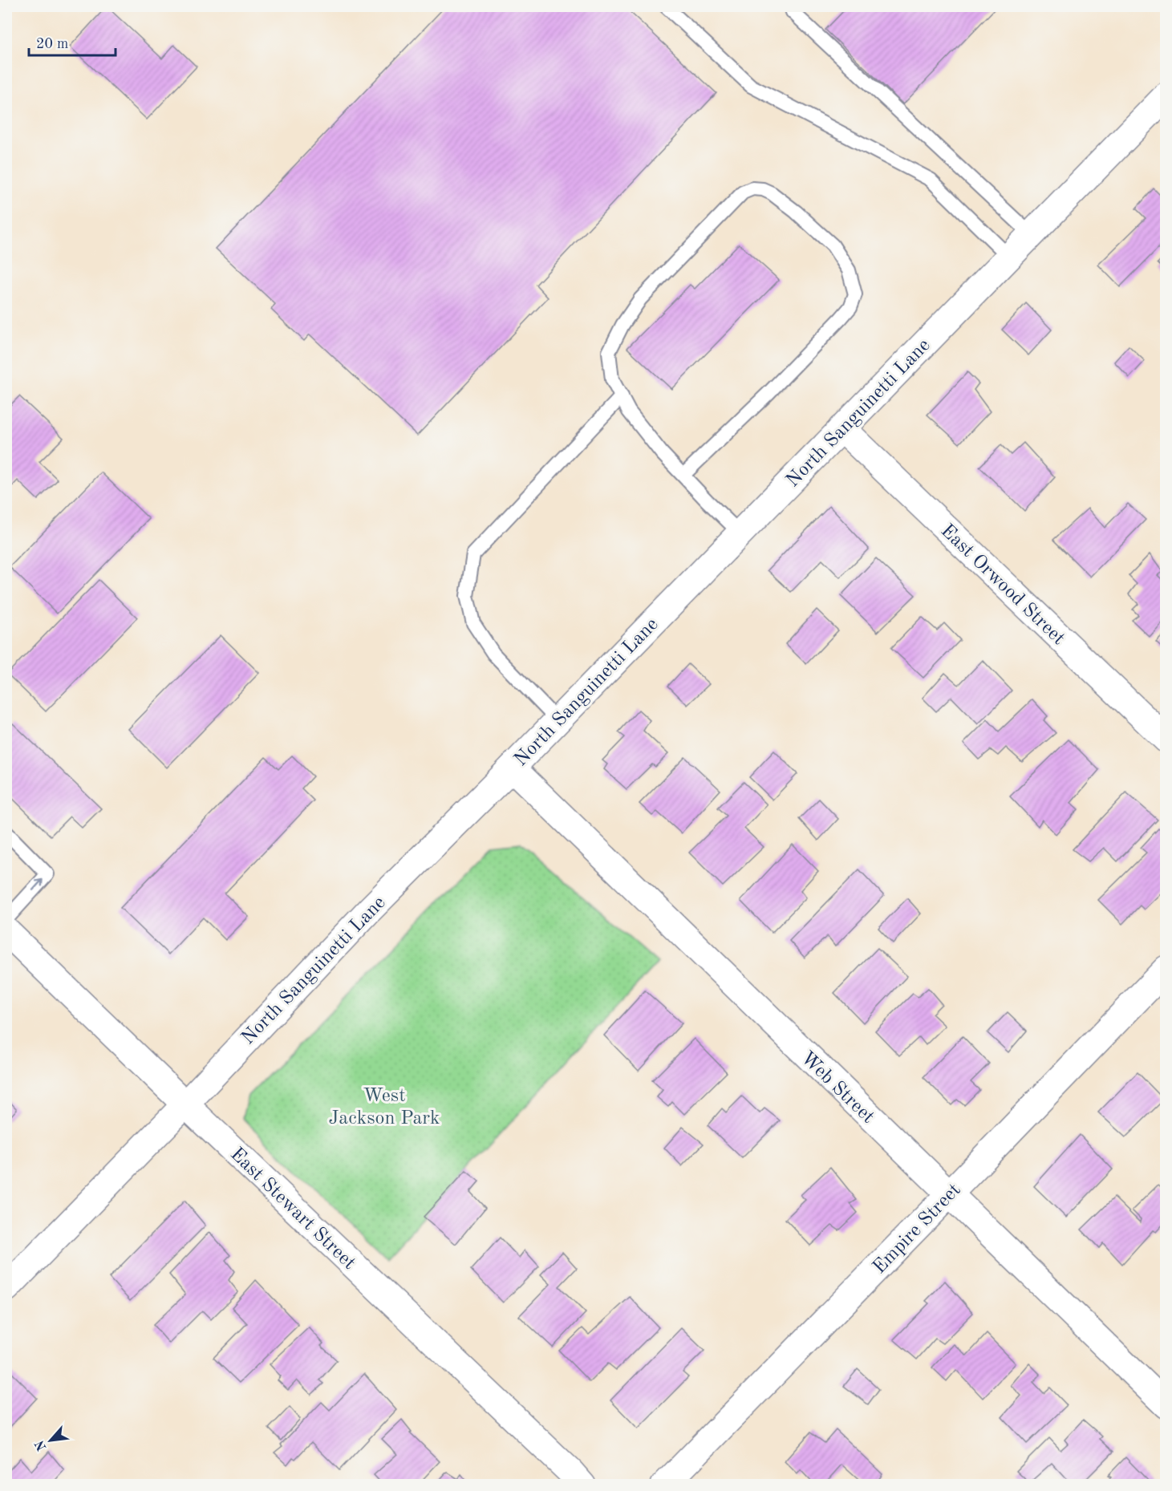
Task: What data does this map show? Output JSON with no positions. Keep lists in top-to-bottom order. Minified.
{"streets":{"street":["North Sanguinetti Lane","East Orwood Street","Web Street","East Stewart Street","Empire Street"]},"crossings":[["North Sanguinetti Lane","East Orwood Street"],["North Sanguinetti Lane","Web Street"],["North Sanguinetti Lane","East Stewart Street"],["Web Street","Empire Street"]],"parks":["West Jackson Park"],"scale_bar":"20 m","north":"bottom left"}
